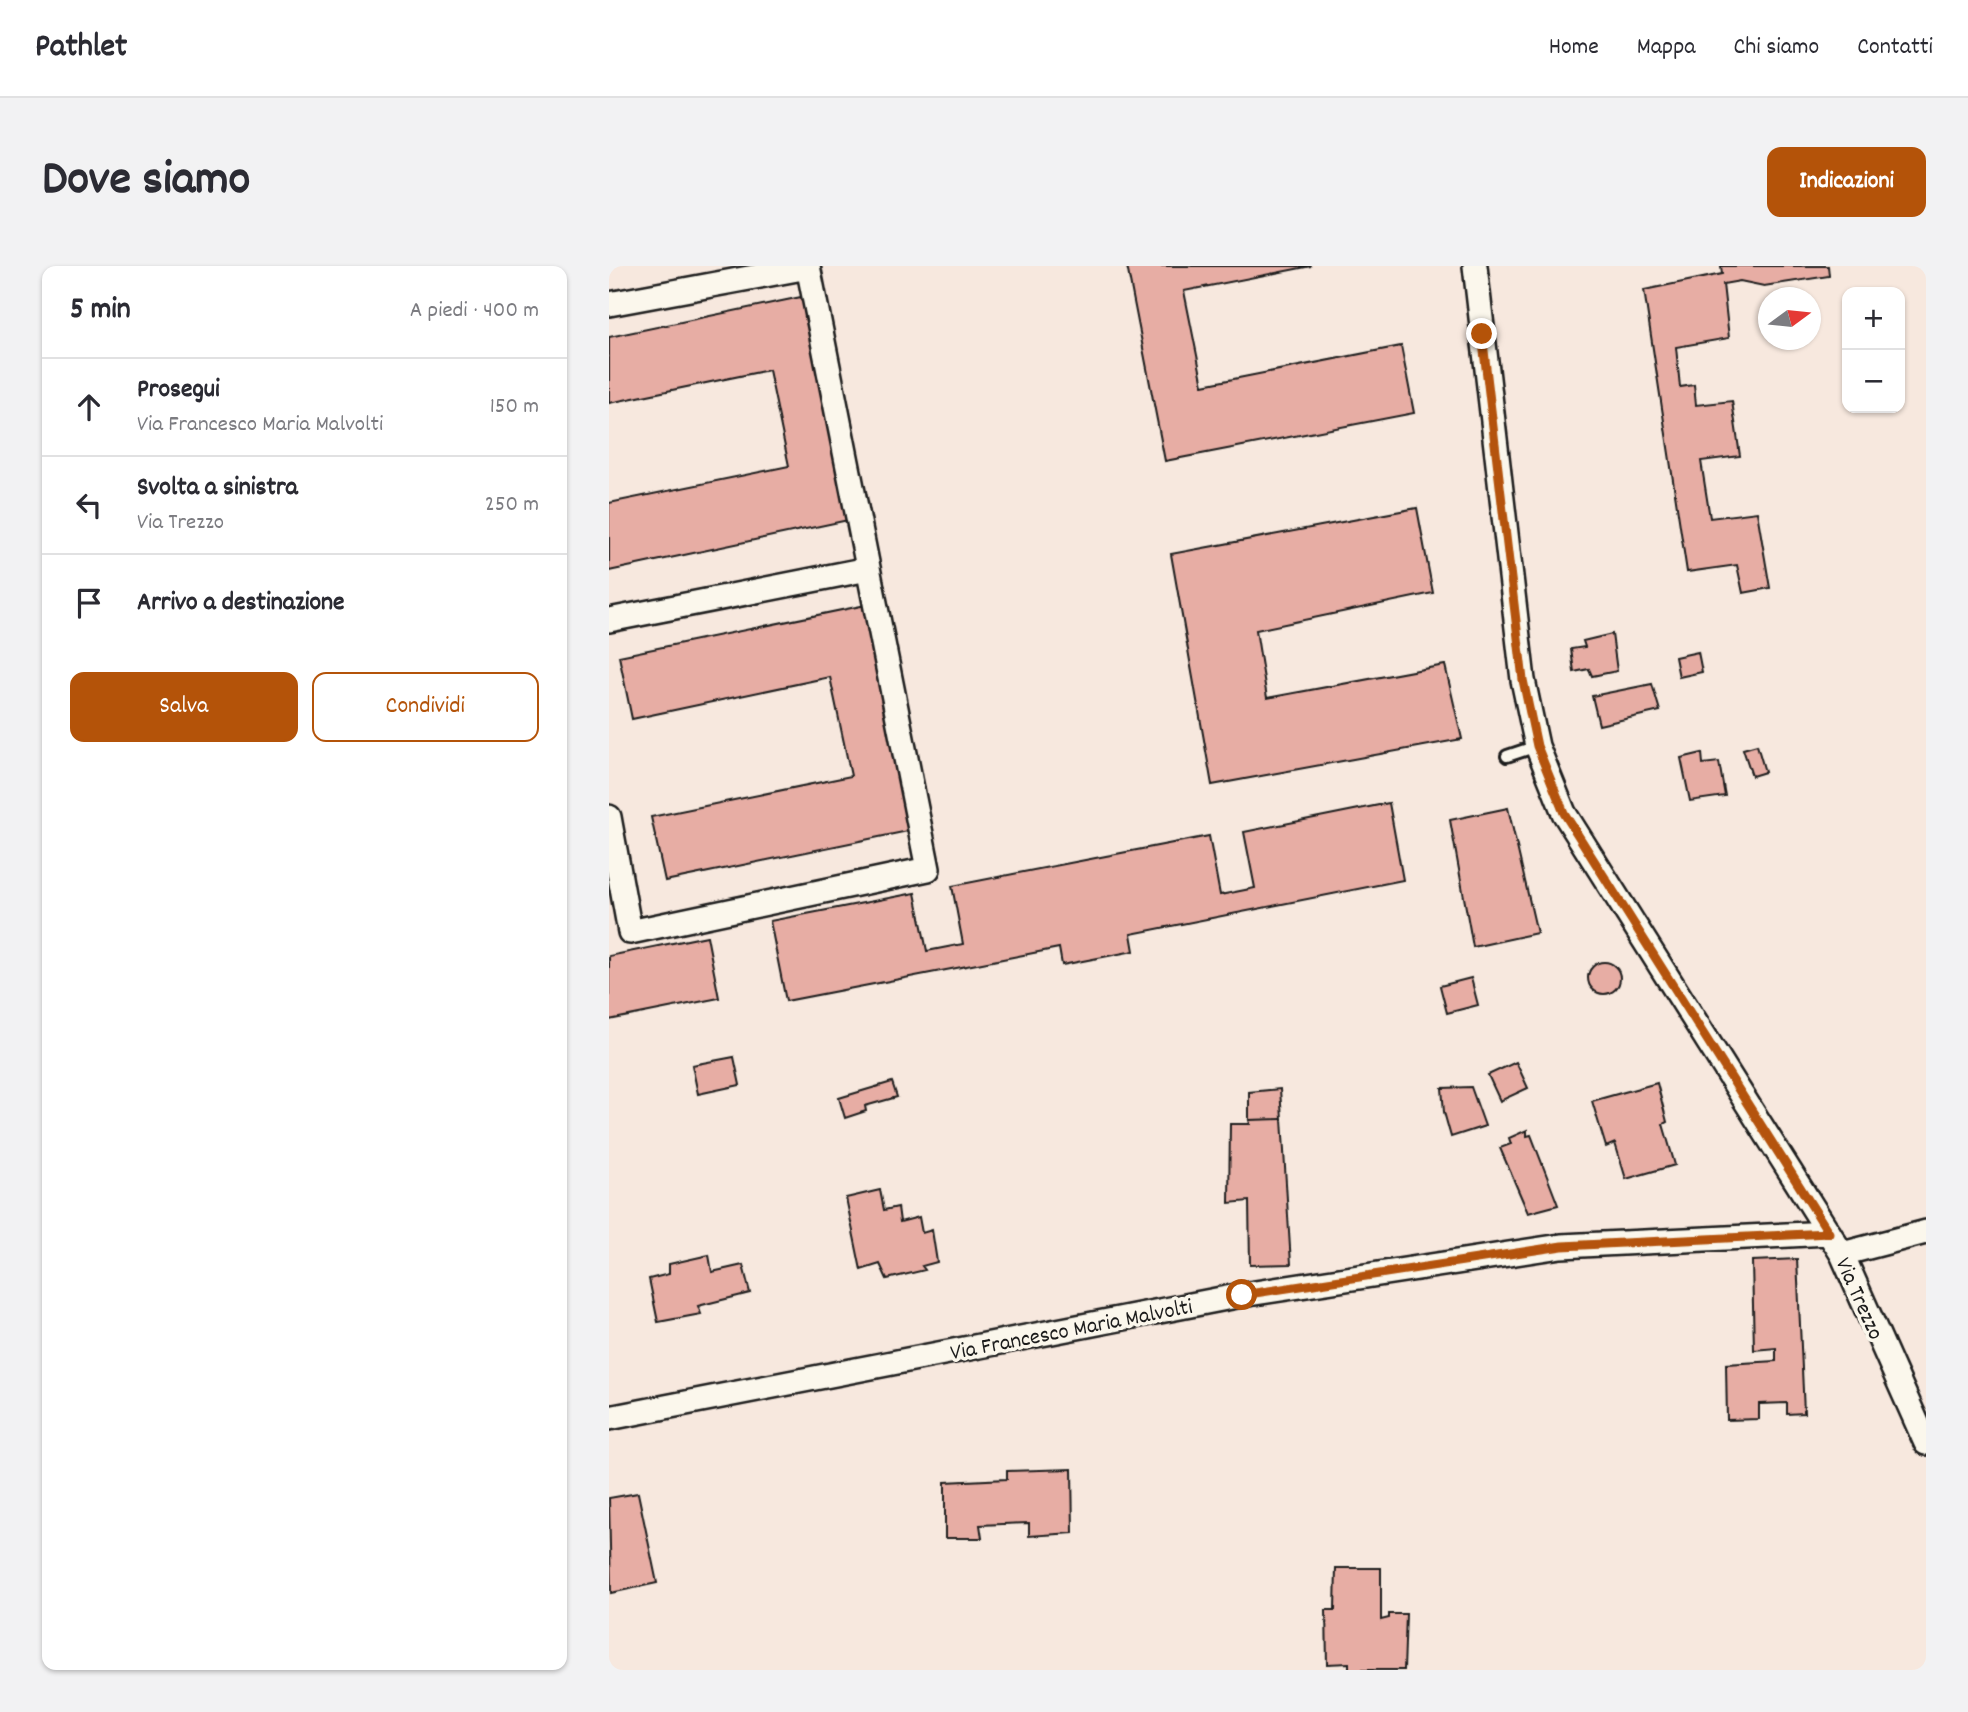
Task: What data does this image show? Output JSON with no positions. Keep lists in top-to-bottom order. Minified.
{"streets":{"street":["Via Trezzo","Via Francesco Maria Malvolti"]},"crossings":[["Via Trezzo","Via Francesco Maria Malvolti"]],"north":"right","page":{"header":"Pathlet","nav":["Home","Mappa","Chi siamo","Contatti"],"title":"Dove siamo","buttons":["Indicazioni",["Salva","Condividi"]],"heading":["5 min","A piedi · 400 m"],"map_buttons":["+","−"],"list":[["Prosegui","Via Francesco Maria Malvolti","150 m"],["Svolta a sinistra","Via Trezzo","250 m"],"Arrivo a destinazione"]}}
